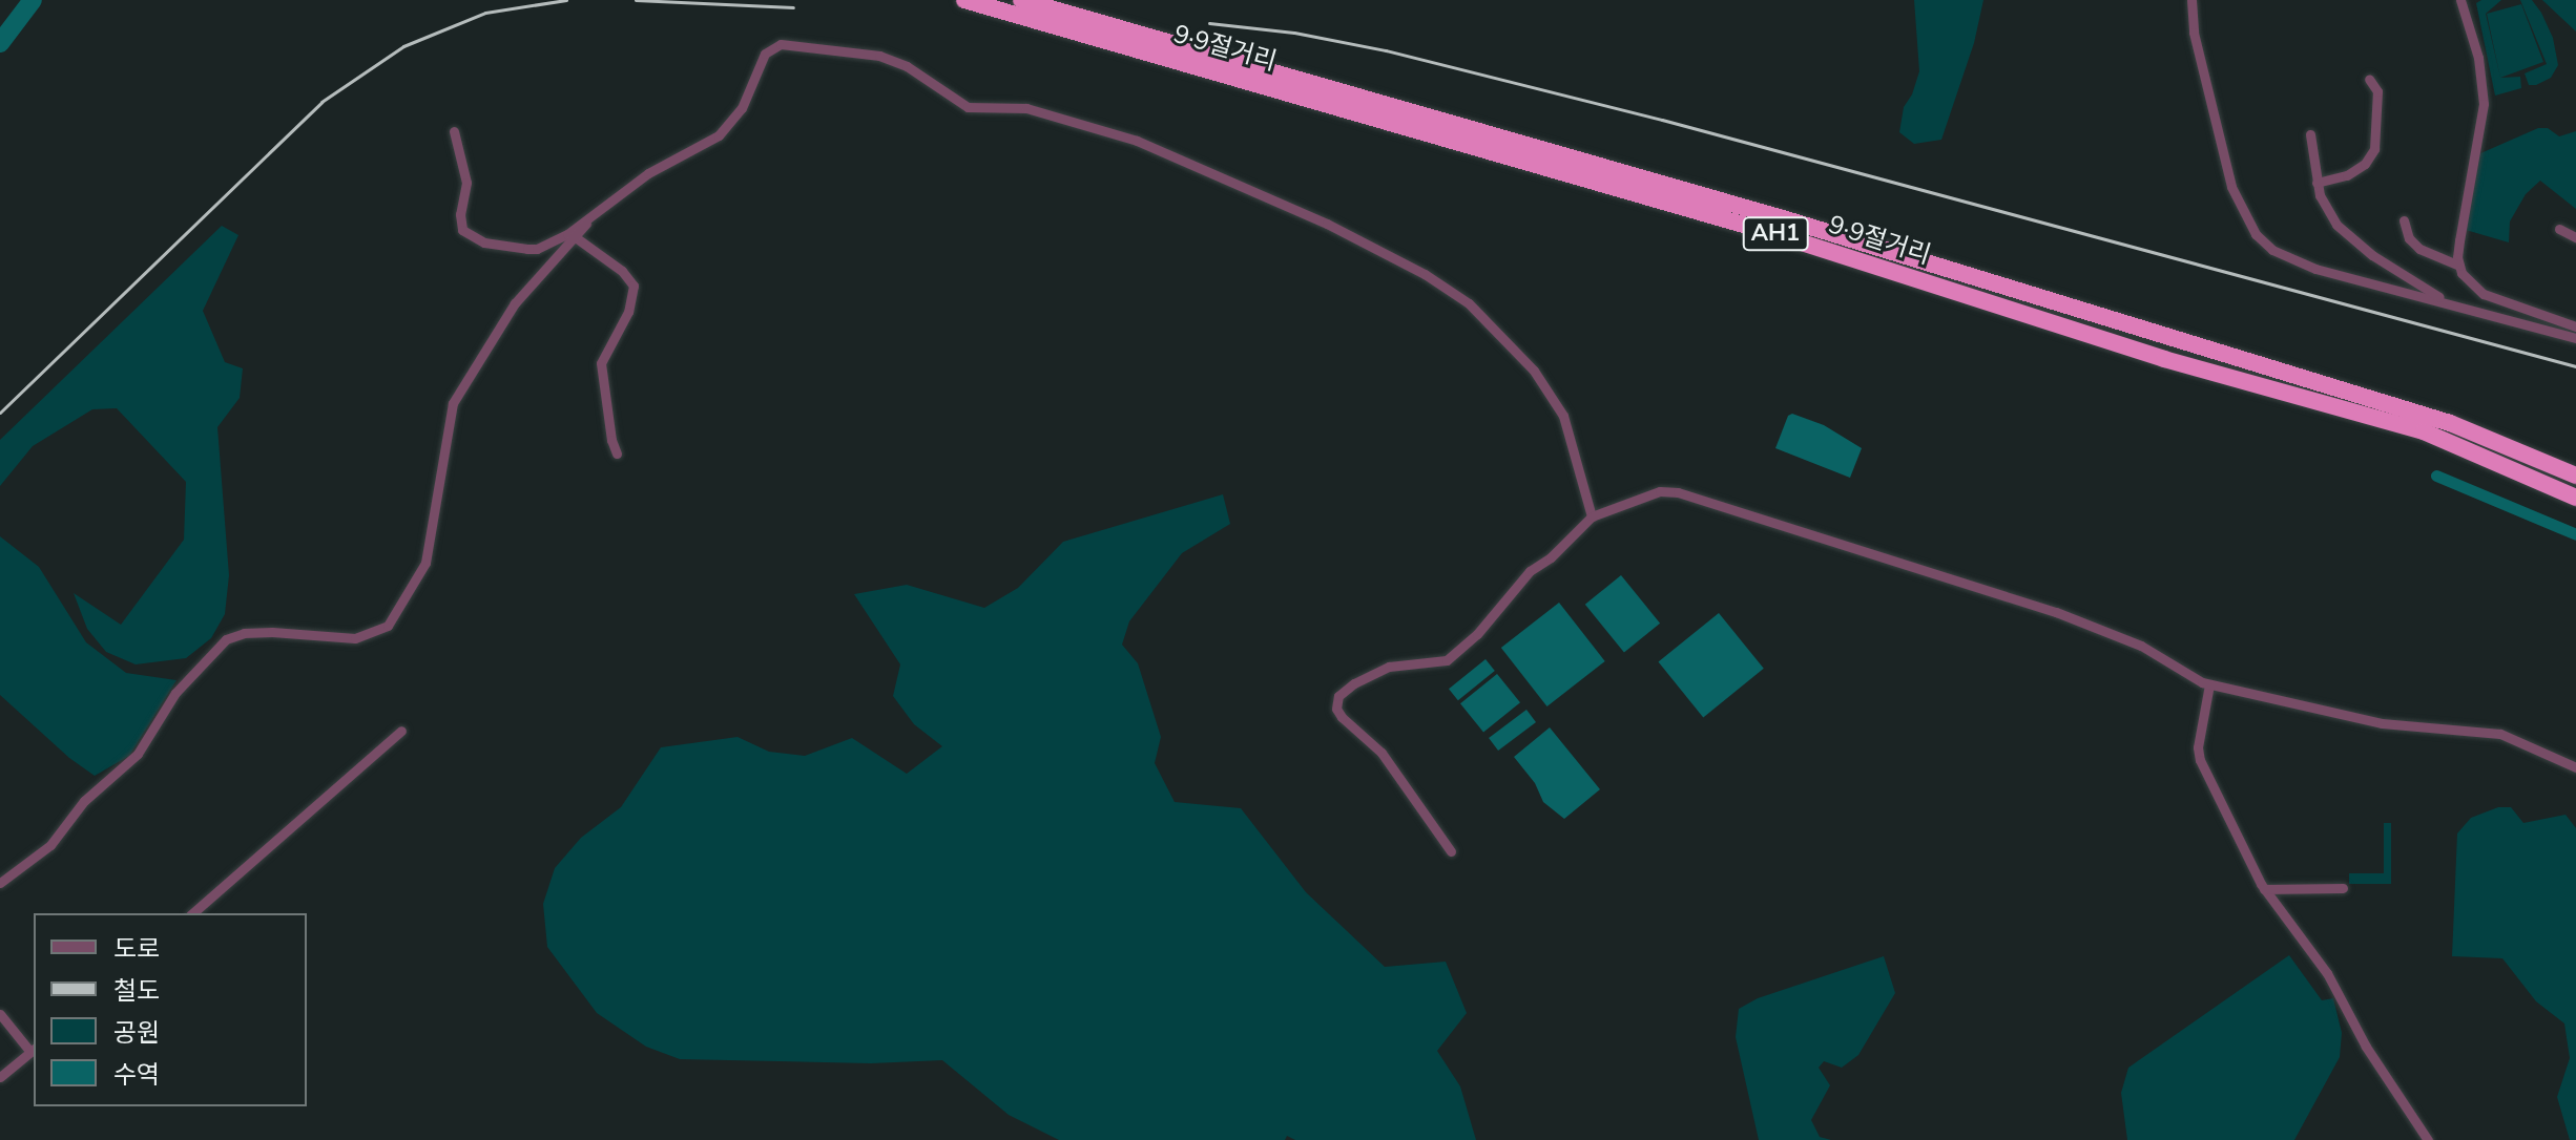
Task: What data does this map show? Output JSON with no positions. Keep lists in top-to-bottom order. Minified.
{"streets":{"highway":["9·9절거리","AH1"]},"legend":["도로","철도","공원","수역"]}
